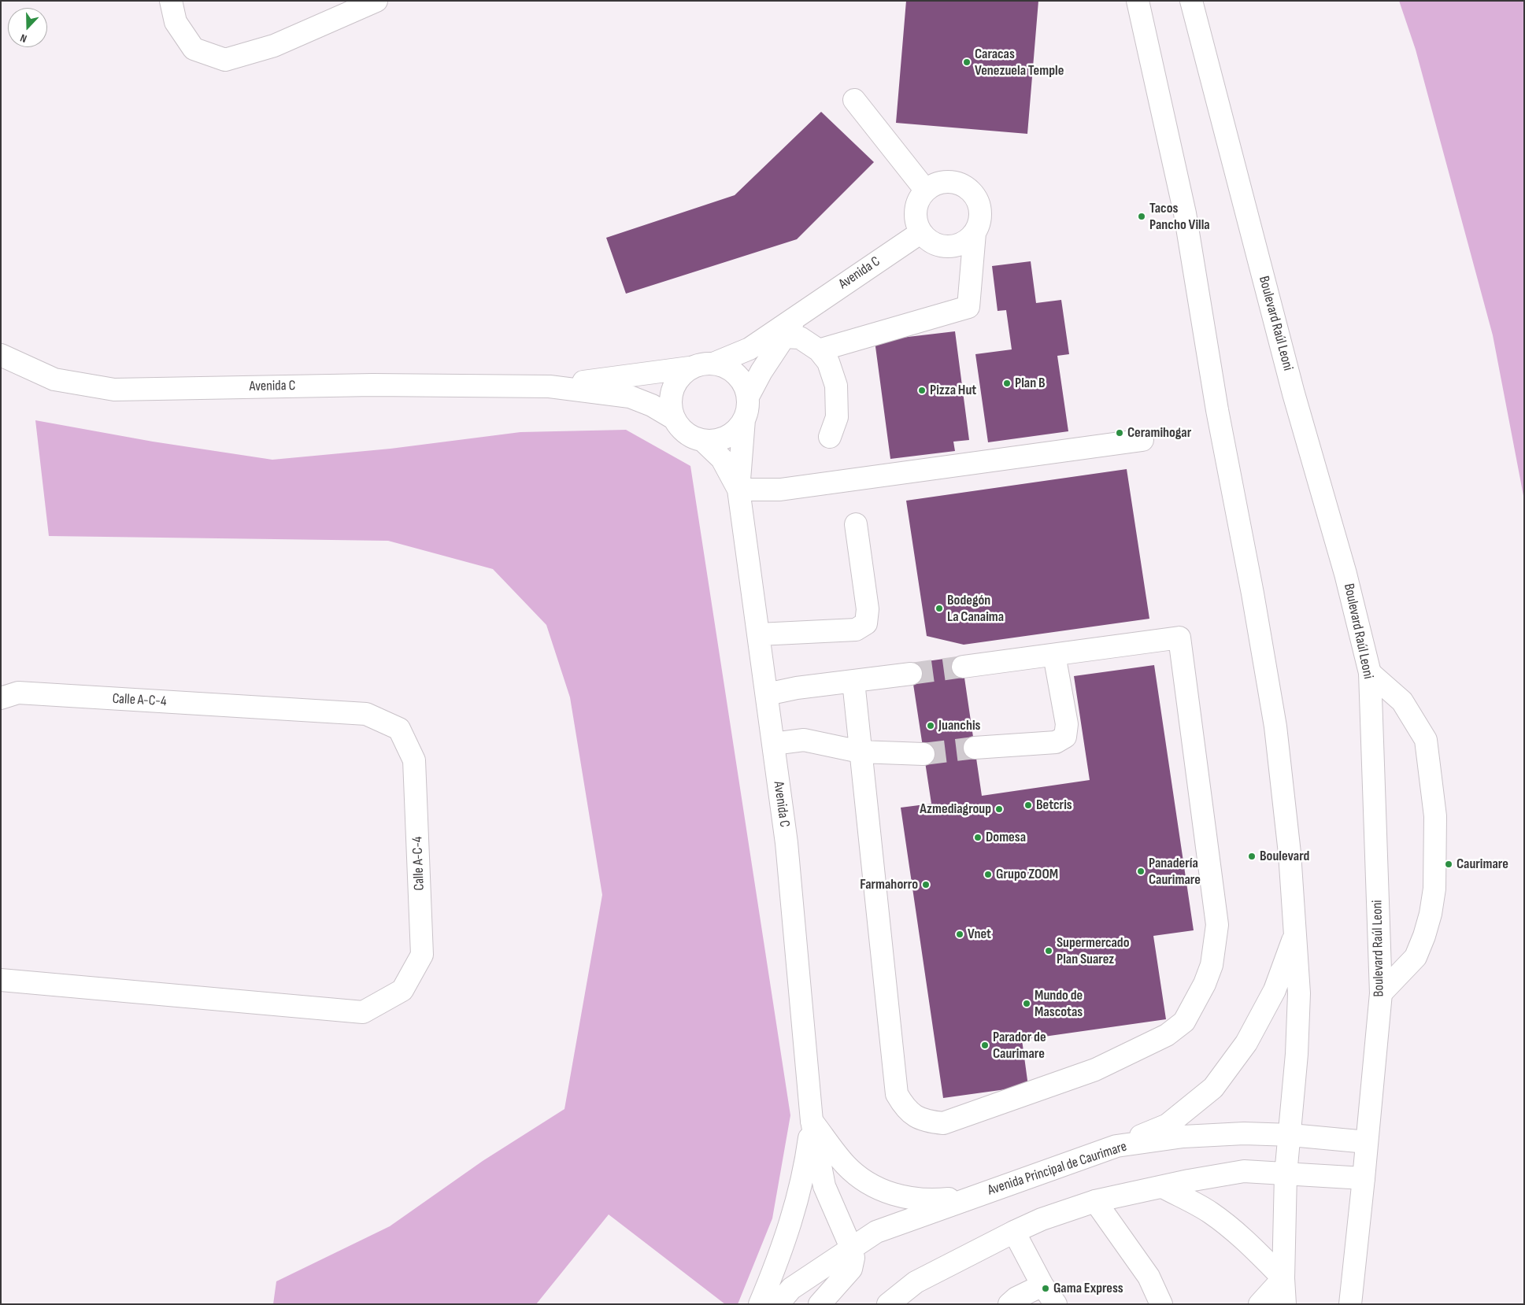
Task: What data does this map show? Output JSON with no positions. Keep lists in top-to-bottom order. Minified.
{"streets":{"main road":["Avenida C","Boulevard Raúl Leoni","Calle A-C-4","Avenida Principal de Caurimare"]},"crossings":[["Boulevard Raúl Leoni","Avenida Principal de Caurimare"]],"places":["Caracas Venezuela Temple","Tacos Pancho Villa","Plan B","Pizza Hut","Ceramihogar","Bodegón La Canaima","Juanchis","Betcris","Azmediagroup","Domesa","Boulevard","Caurimare","Panadería Caurimare","Grupo ZOOM","Farmahorro","Vnet","Supermercado Plan Suarez","Mundo de Mascotas","Parador de Caurimare","Gama Express"],"north":"bottom"}
